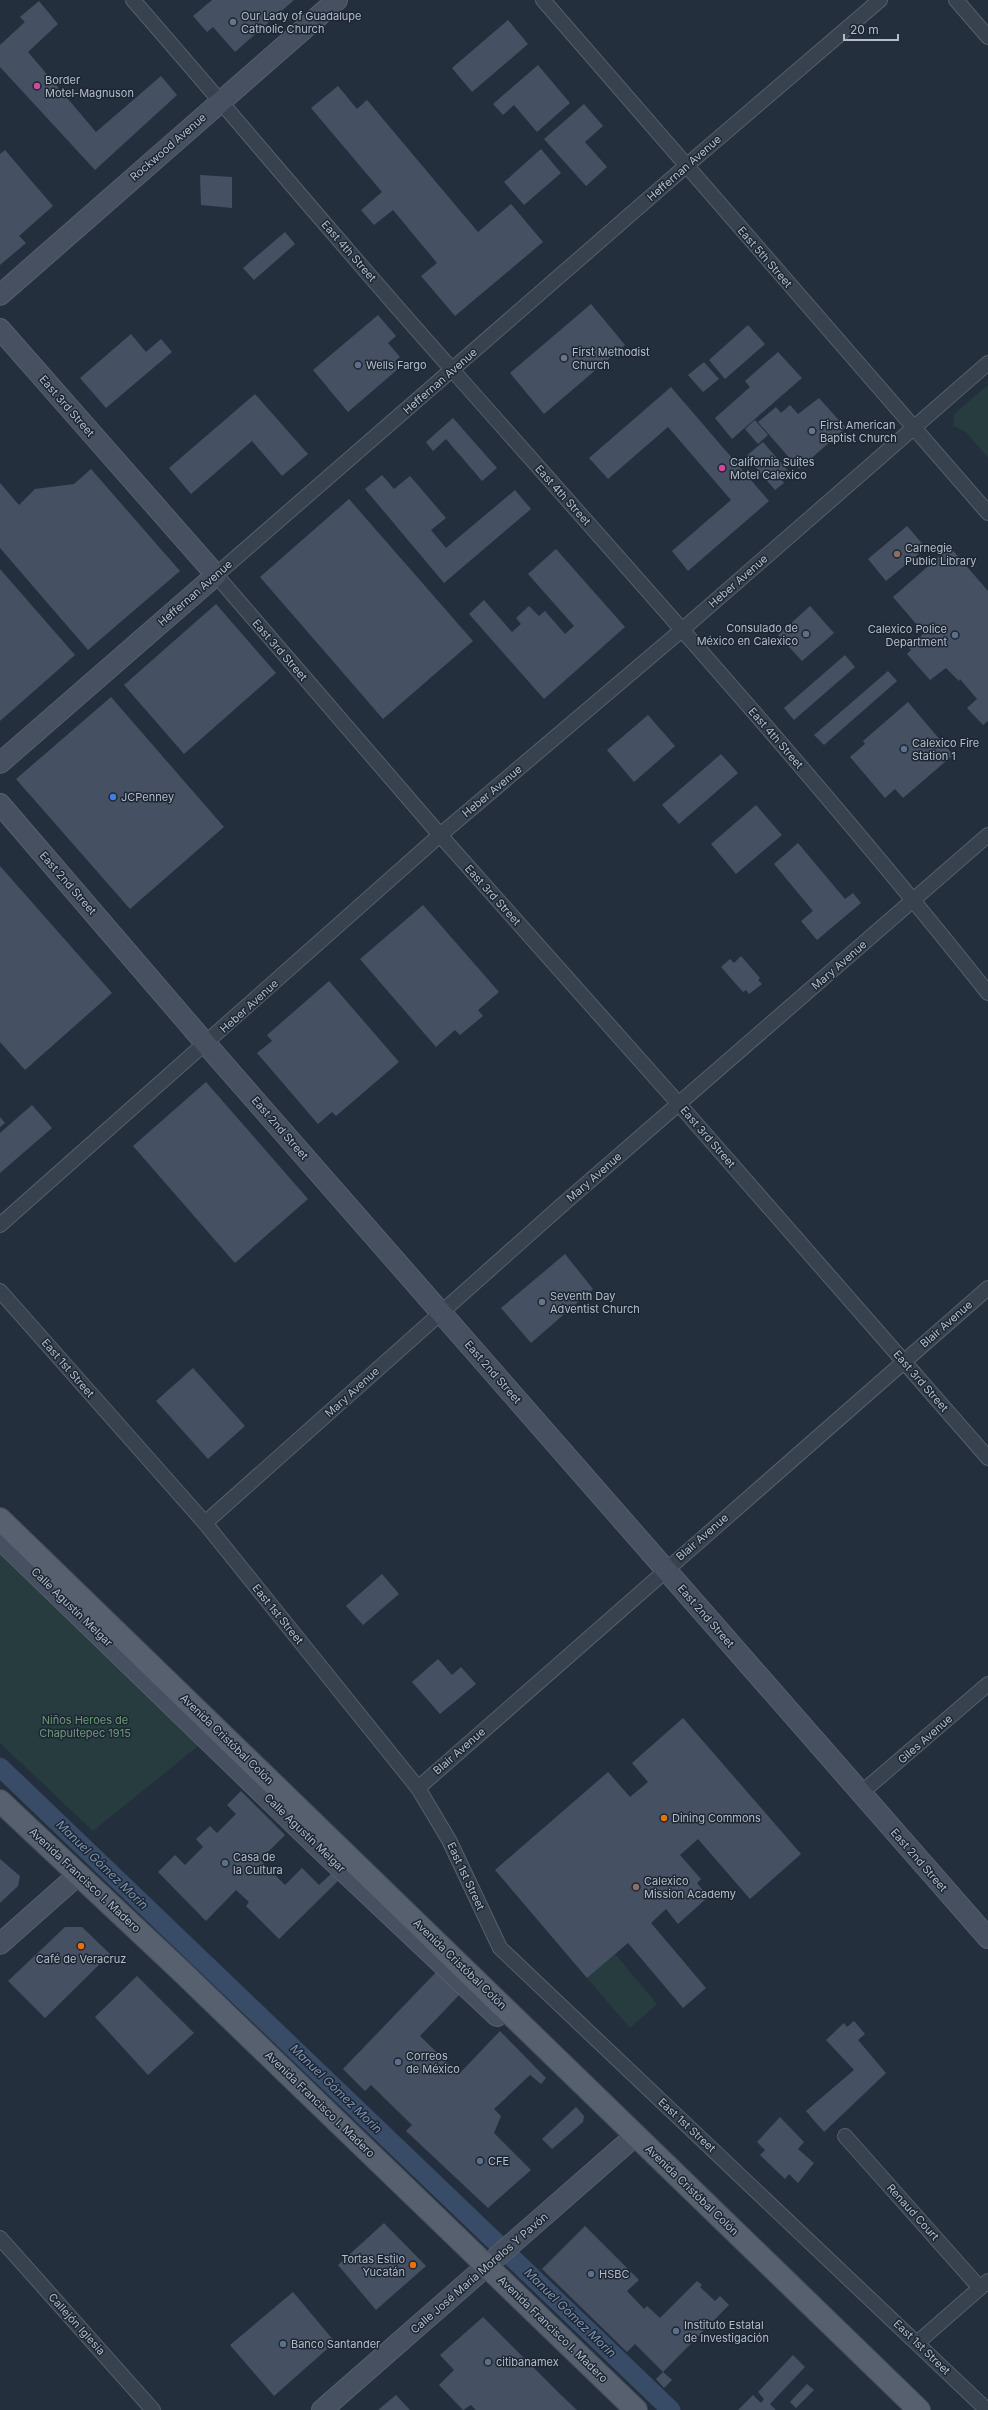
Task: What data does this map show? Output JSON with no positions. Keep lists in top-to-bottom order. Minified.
{"streets":{"main road":["Avenida Cristóbal Colón","Avenida Francisco I. Madero"],"street":["Rockwood Avenue","Heffernan Avenue","East 4th Street","East 5th Street","East 3rd Street","Heber Avenue","East 2nd Street","Mary Avenue","Blair Avenue","East 1st Street","Calle Agustín Melgar","Giles Avenue","Renaud Court","Calle José María Morelos Y Pavón","Callejón Iglesia"]},"crossings":[["Rockwood Avenue","East 4th Street"],["Heffernan Avenue","East 4th Street"],["Heffernan Avenue","East 5th Street"],["Heffernan Avenue","East 3rd Street"],["East 4th Street","Heber Avenue"],["East 4th Street","Mary Avenue"],["East 5th Street","Heber Avenue"],["East 3rd Street","Heber Avenue"],["East 3rd Street","Mary Avenue"],["East 3rd Street","Blair Avenue"],["Heber Avenue","East 2nd Street"],["East 2nd Street","Mary Avenue"],["East 2nd Street","Blair Avenue"],["East 2nd Street","Giles Avenue"],["Mary Avenue","East 1st Street"],["Blair Avenue","East 1st Street"],["Calle Agustín Melgar","Avenida Cristóbal Colón"],["Avenida Cristóbal Colón","Calle José María Morelos Y Pavón"],["Avenida Francisco I. Madero","Calle José María Morelos Y Pavón"]],"water":["Manuel Gómez Morin"],"parks":["Niños Heroes de Chapultepec 1915"],"places":["Our Lady of Guadalupe Catholic Church","Border Motel-Magnuson","First Methodist Church","Wells Fargo","First American Baptist Church","California Suites Motel Calexico","Carnegie Public Library","Consulado de México en Calexico","Calexico Police Department","Calexico Fire Station 1","JCPenney","Seventh Day Adventist Church","Dining Commons","Casa de la Cultura","Calexico Mission Academy","Café de Veracruz","Correos de México","CFE","Tortas Estilo Yucatán","HSBC","Instituto Estatal de Investigación","Banco Santander","citibanamex"],"scale_bar":"20 m"}
